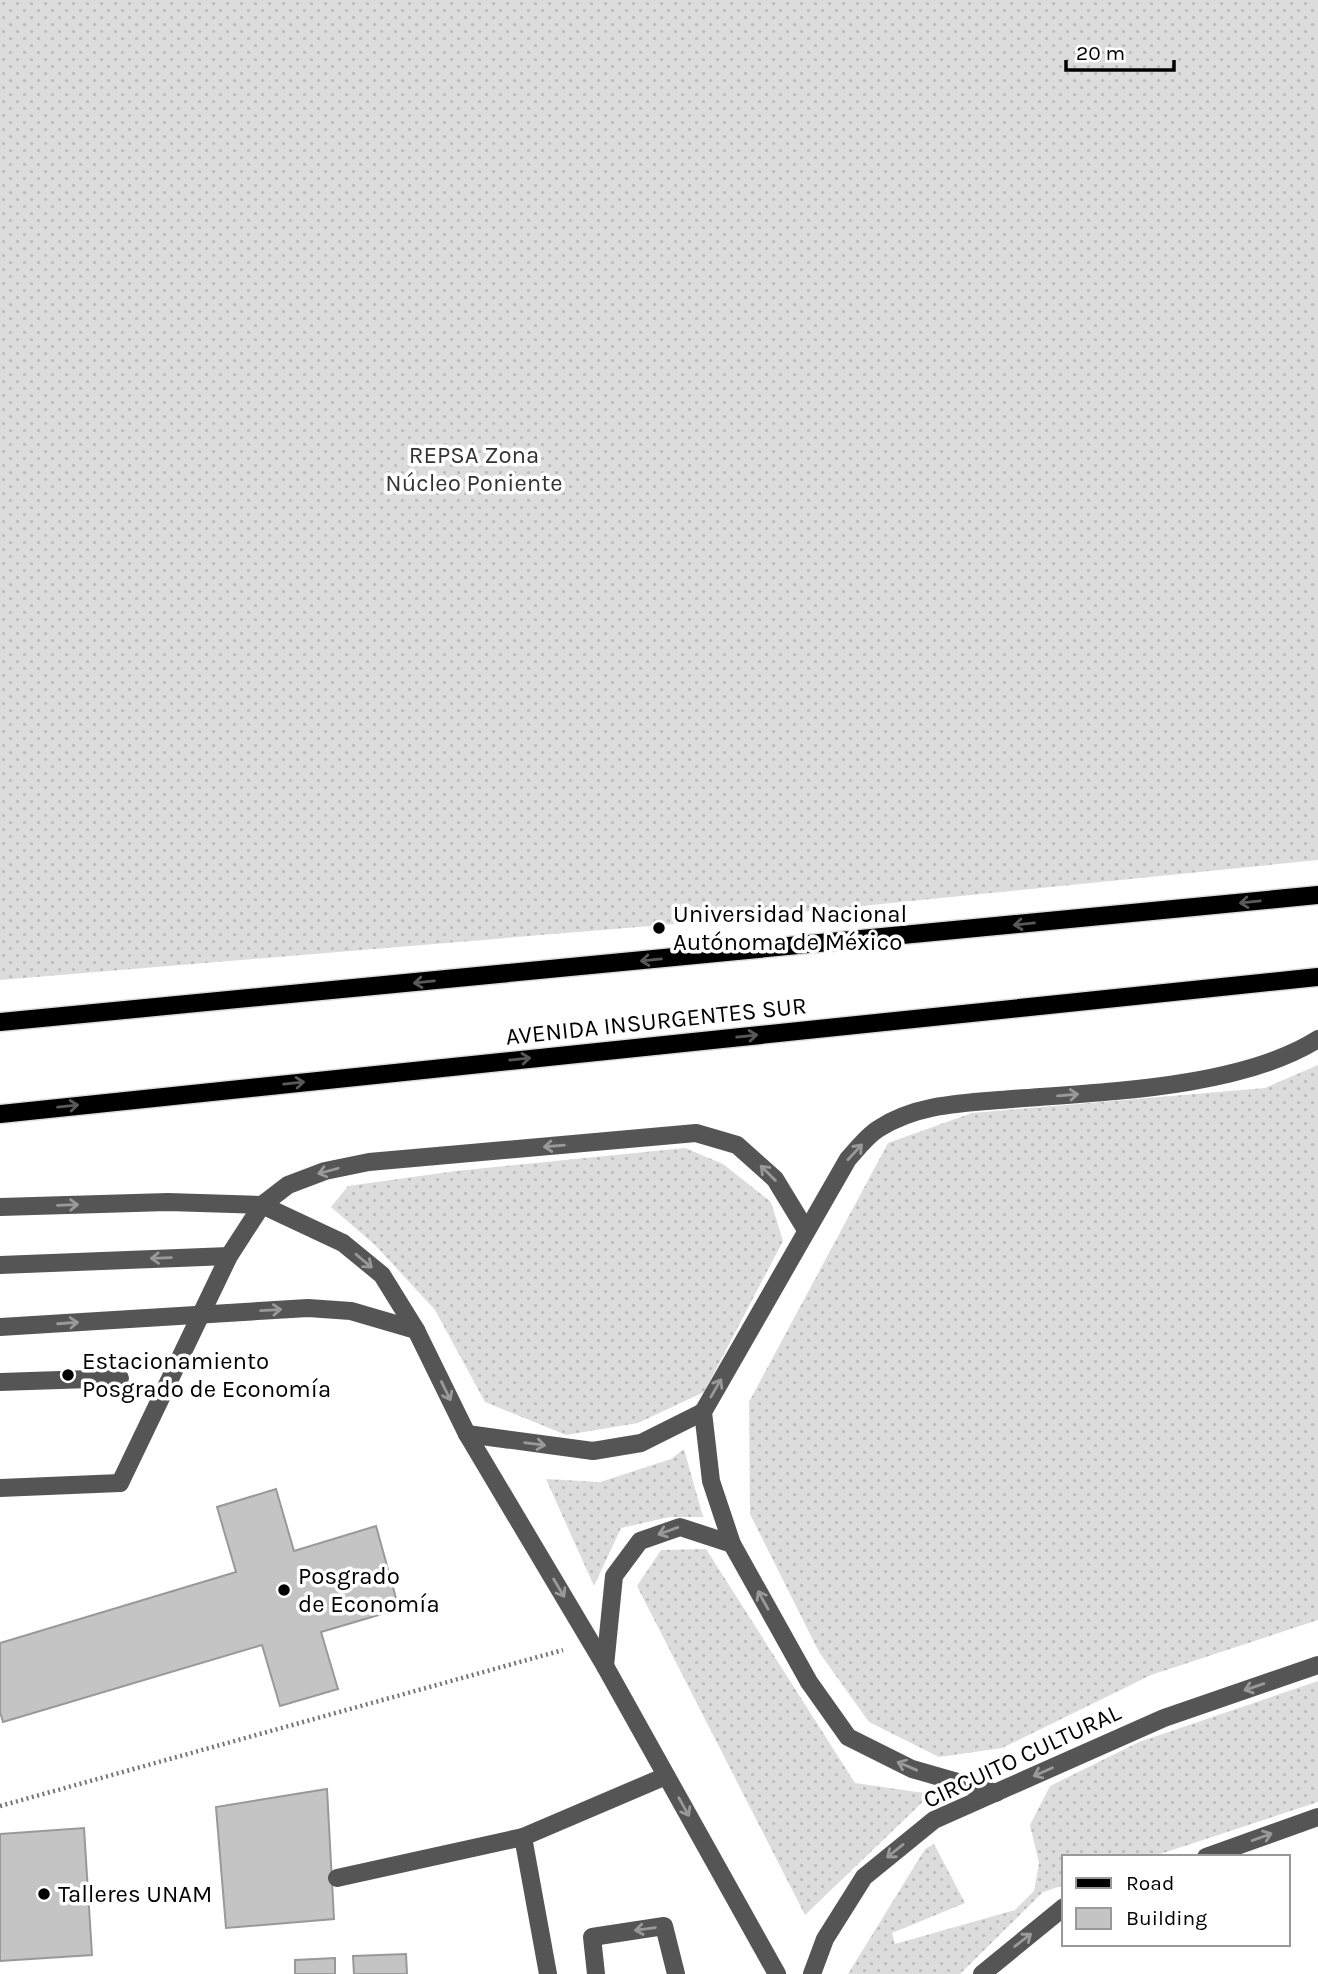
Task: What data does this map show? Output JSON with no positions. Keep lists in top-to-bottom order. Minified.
{"streets":{"main road":["AVENIDA INSURGENTES SUR"],"street":["CIRCUITO CULTURAL"]},"parks":["REPSA Zona Núcleo Poniente"],"places":["Universidad Nacional Autónoma de México","Estacionamiento Posgrado de Economía","Posgrado de Economía","Talleres UNAM"],"legend":["Road","Building"],"scale_bar":"20 m"}
